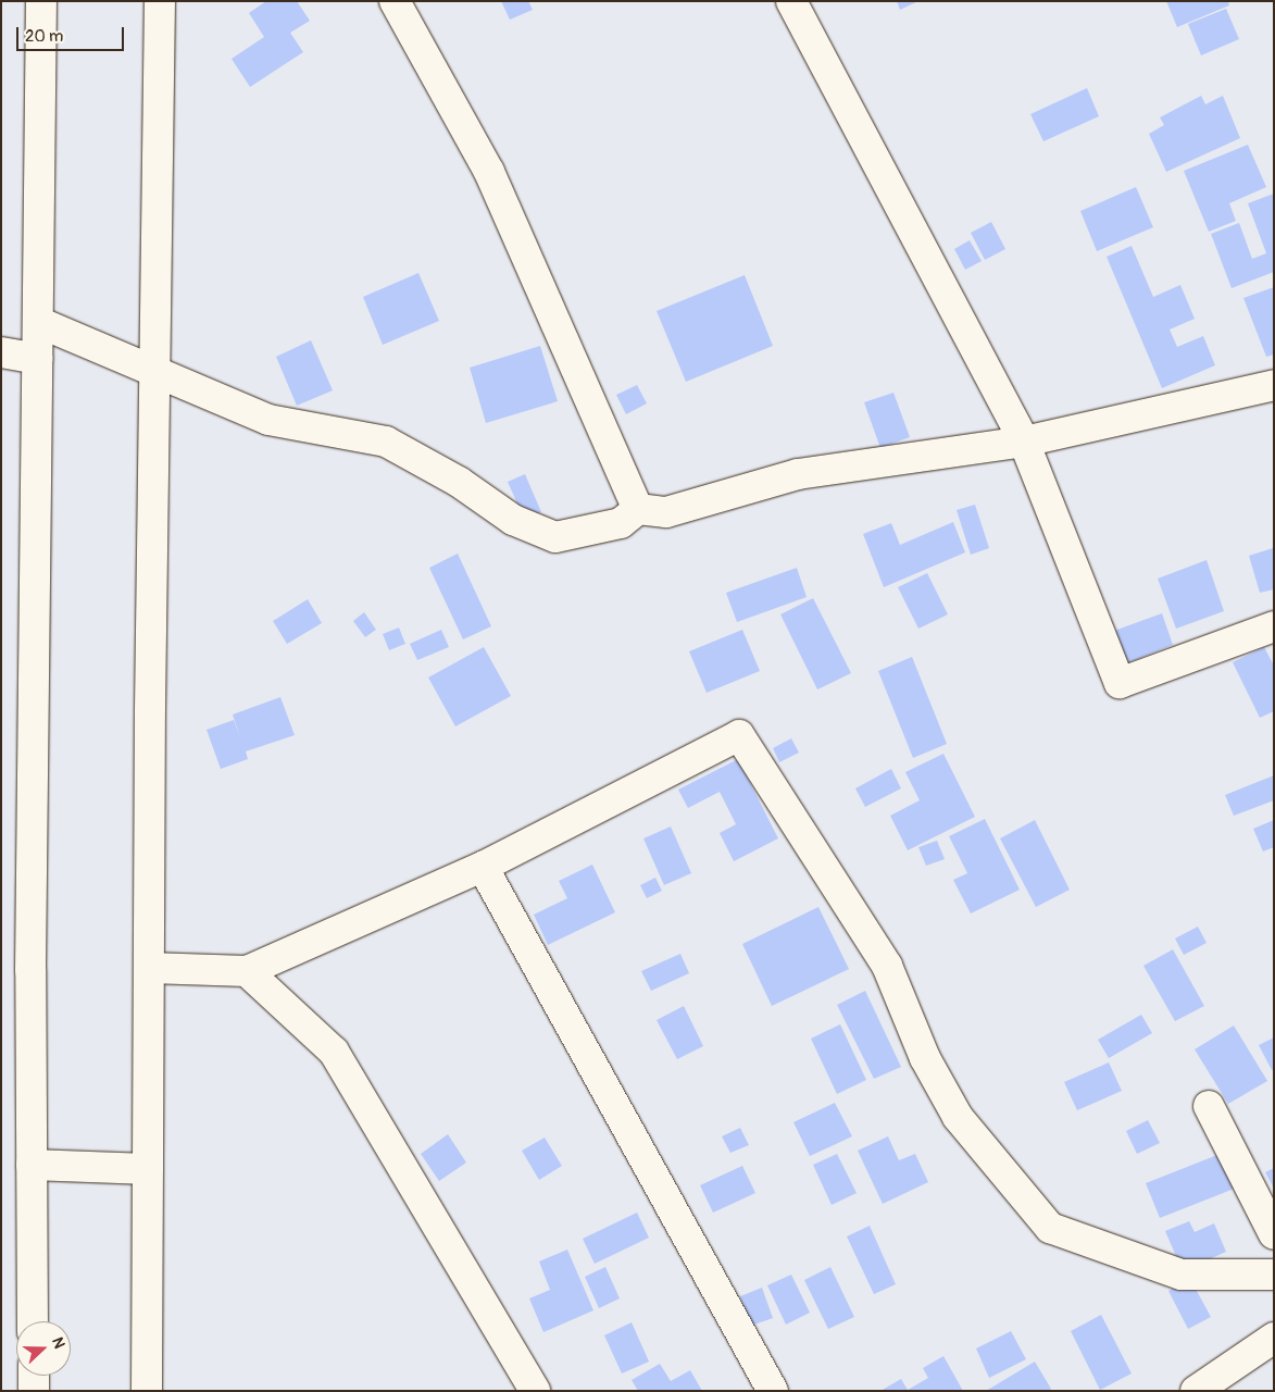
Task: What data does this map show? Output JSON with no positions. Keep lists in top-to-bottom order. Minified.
{"scale_bar":"20 m","north":"right"}
